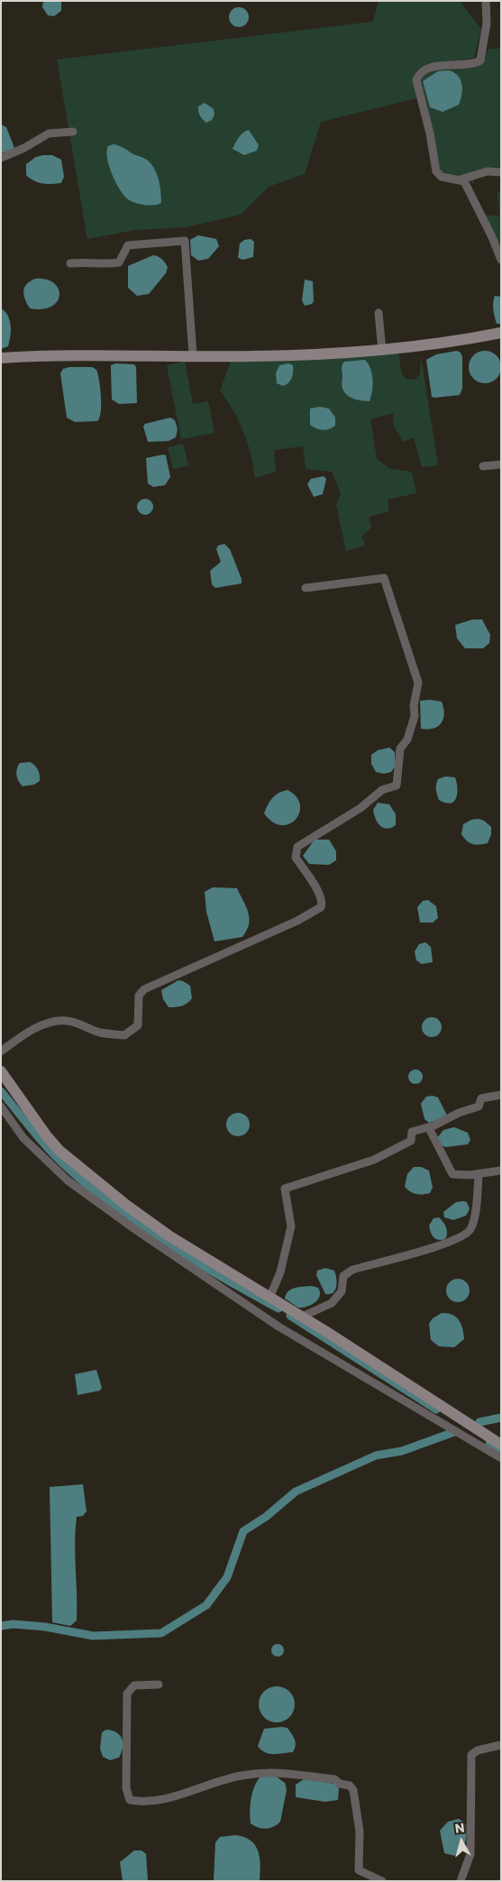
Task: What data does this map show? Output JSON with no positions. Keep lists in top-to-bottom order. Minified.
{"north":"top"}
